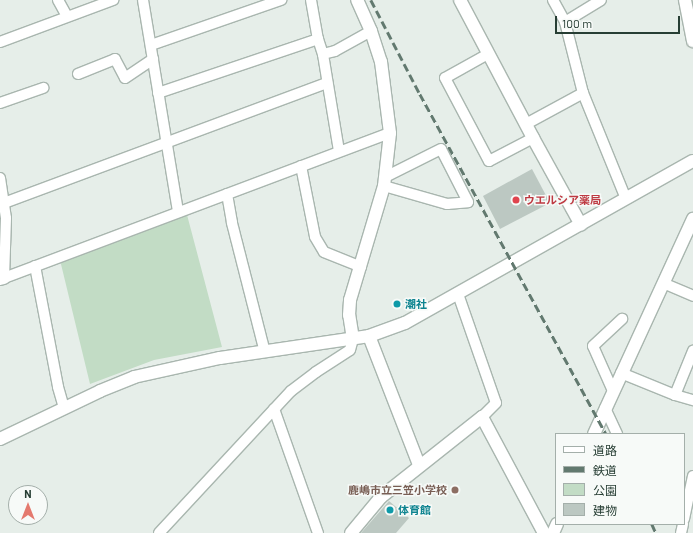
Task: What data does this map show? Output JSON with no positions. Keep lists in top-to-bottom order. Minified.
{"places":["ウエルシア薬局","潮社","鹿嶋市立三笠小学校","体育館"],"legend":["道路","鉄道","公園","建物"],"scale_bar":"100 m","north":"top"}
